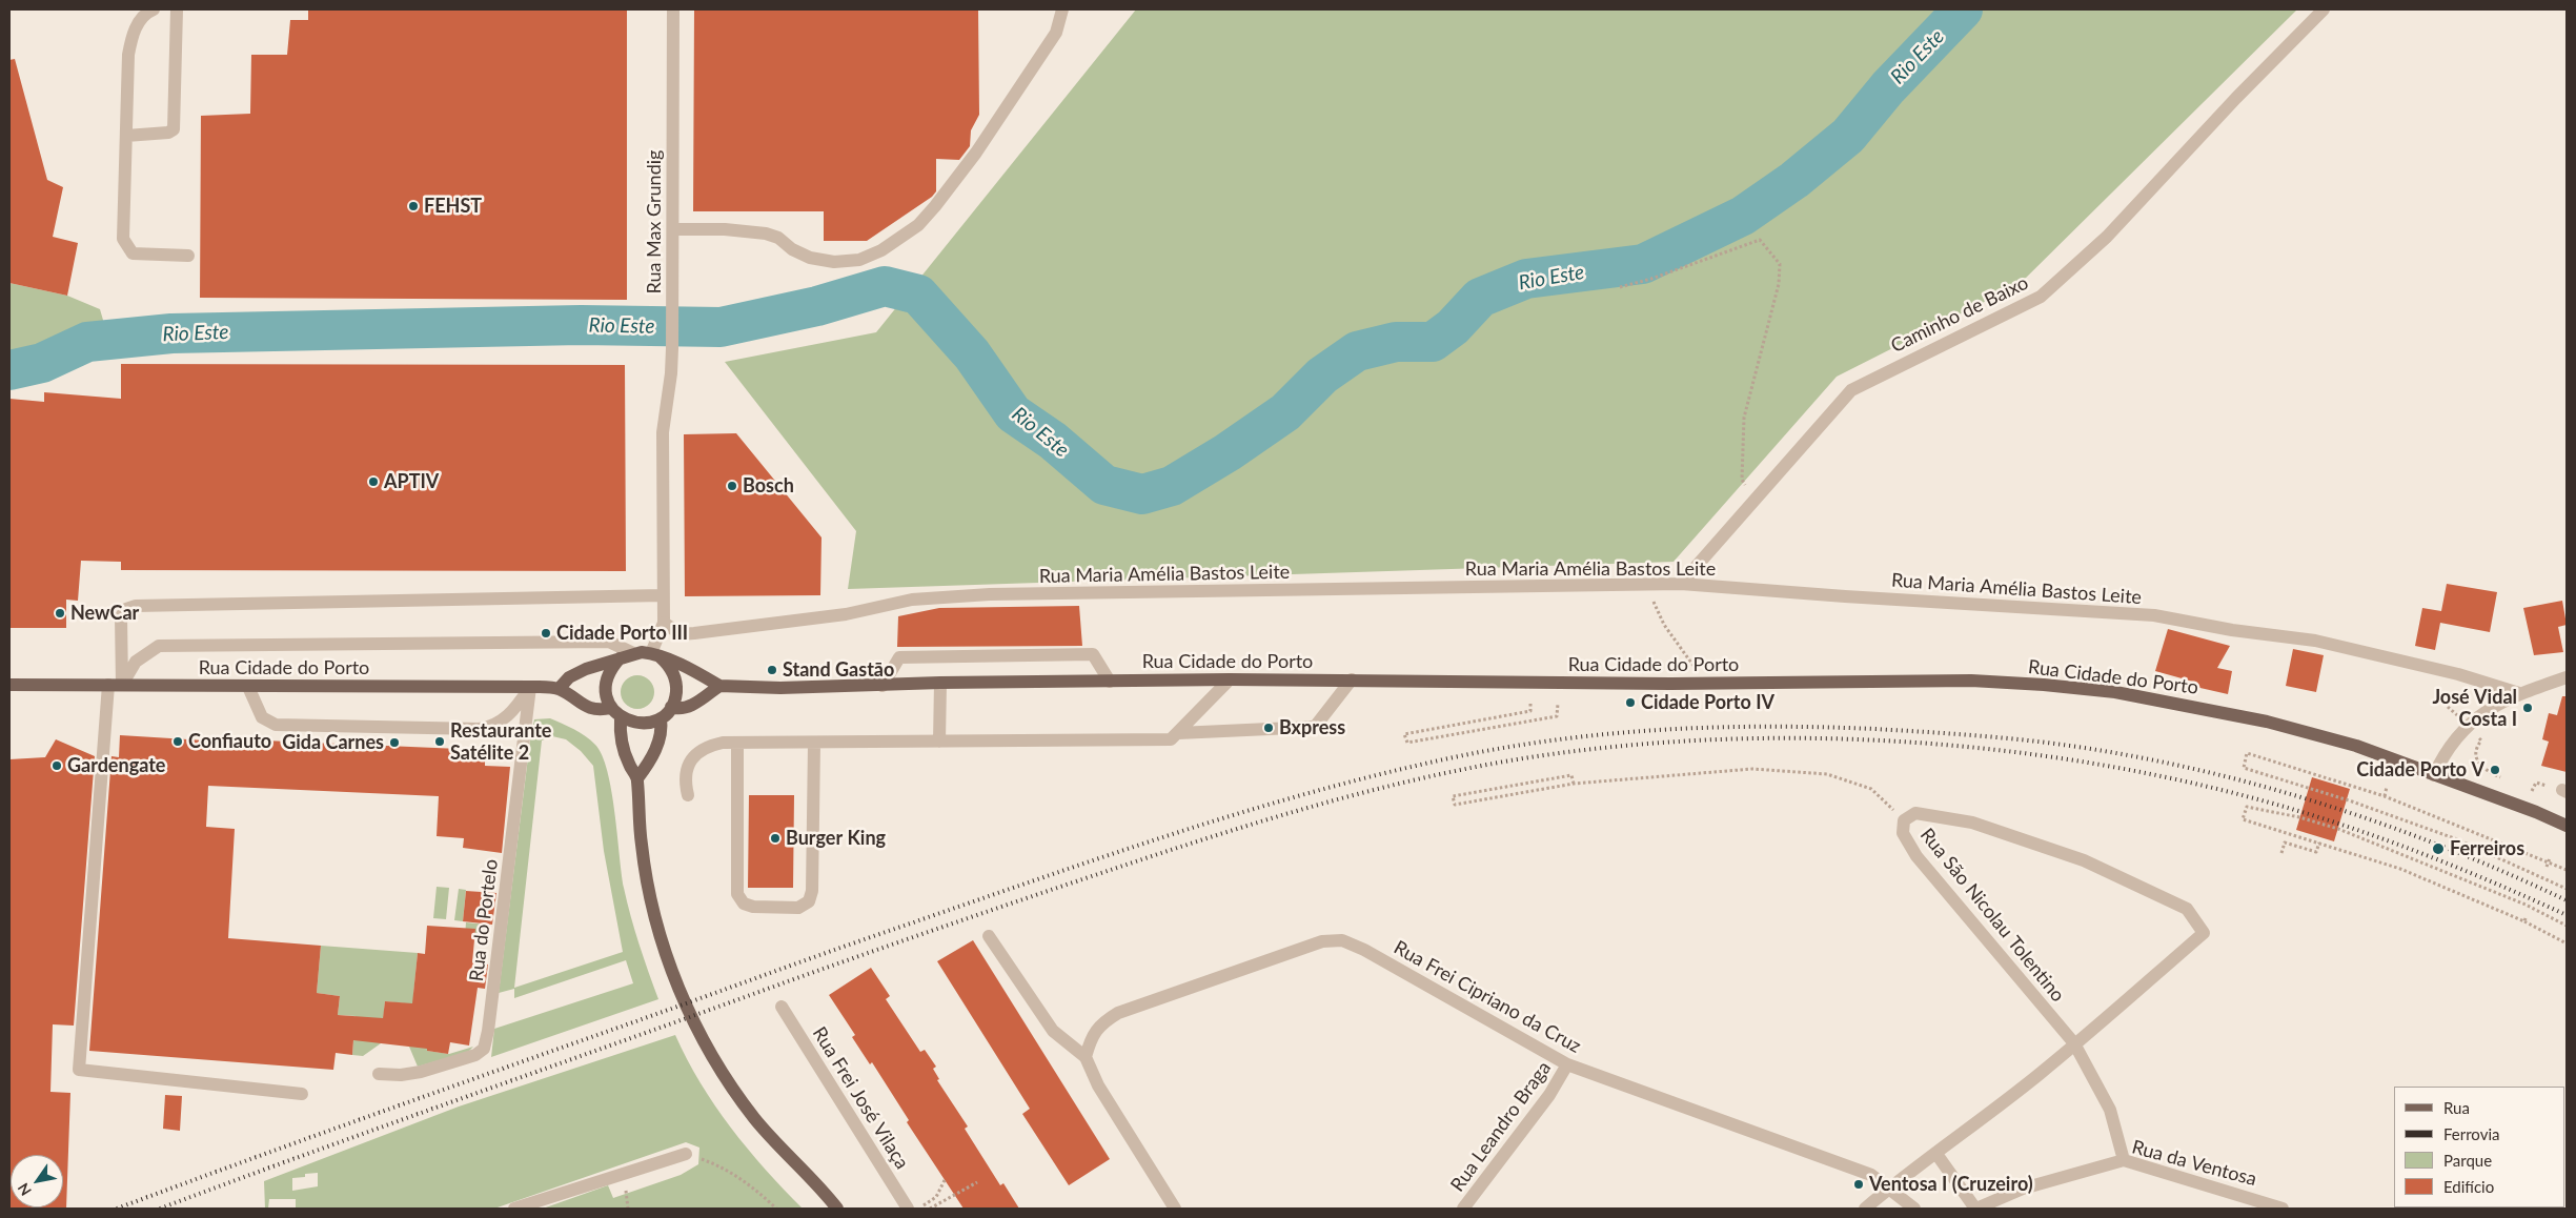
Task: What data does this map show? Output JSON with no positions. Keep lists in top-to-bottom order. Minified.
{"streets":{"main road":["Rua Cidade do Porto"],"street":["Rua Max Grundig","Caminho de Baixo","Rua Maria Amélia Bastos Leite","Rua São Nicolau Tolentino","Rua do Portelo","Rua Frei Cipriano da Cruz","Rua Frei José Vilaça","Rua Leandro Braga","Rua da Ventosa"]},"crossings":[["Rua Max Grundig","Rua Maria Amélia Bastos Leite"],["Caminho de Baixo","Rua Maria Amélia Bastos Leite"],["Rua Cidade do Porto","Rua do Portelo"],["Rua São Nicolau Tolentino","Rua da Ventosa"],["Rua Frei Cipriano da Cruz","Rua Leandro Braga"]],"water":["Rio Este"],"places":["FEHST","APTIV","Bosch","NewCar","Cidade Porto III","Stand Gastāo","Cidade Porto IV","José Vidal Costa I","Bxpress","Confiauto","Restaurante Satélite 2","Gida Carnes","Gardengate","Cidade Porto V","Burger King","Ferreiros","Ventosa I (Cruzeiro)"],"legend":["Rua","Ferrovia","Parque","Edifício"],"north":"bottom left"}
